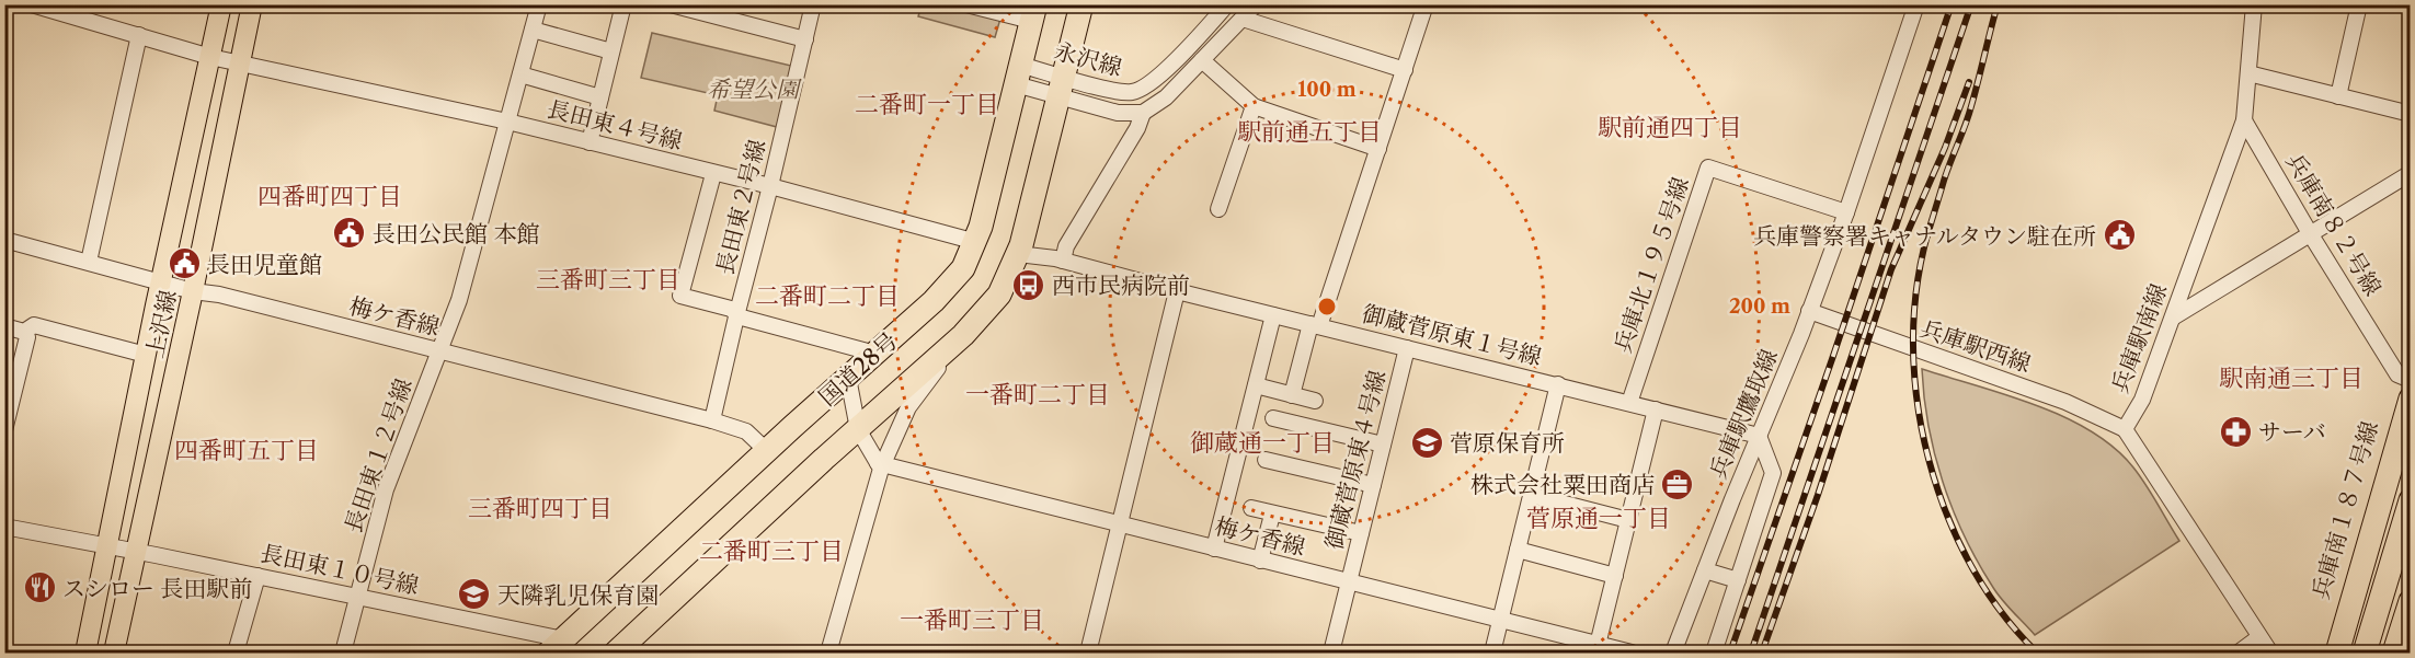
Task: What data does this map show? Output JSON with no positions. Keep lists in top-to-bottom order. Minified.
{"streets":{"highway":["国道28号"],"main road":["上沢線"],"street":["永沢線","長田東４号線","長田東２号線","兵庫南８２号線","兵庫北１９５号線","梅ケ香線","御蔵菅原東１号線","兵庫駅南線","兵庫駅西線","兵庫駅鷹取線","長田東１２号線","御蔵菅原東４号線","兵庫南１８７号線","長田東１０号線"]},"crossings":[["永沢線","国道28号"],["長田東４号線","長田東２号線"],["長田東４号線","上沢線"],["長田東４号線","国道28号"],["長田東４号線","長田東１２号線"],["長田東２号線","梅ケ香線"],["兵庫南８２号線","兵庫駅南線"],["兵庫南８２号線","兵庫南１８７号線"],["兵庫北１９５号線","御蔵菅原東１号線"],["兵庫北１９５号線","兵庫駅鷹取線"],["梅ケ香線","上沢線"],["梅ケ香線","国道28号"],["梅ケ香線","長田東１２号線"],["梅ケ香線","御蔵菅原東４号線"],["上沢線","長田東１０号線"],["御蔵菅原東１号線","国道28号"],["御蔵菅原東１号線","兵庫駅鷹取線"],["御蔵菅原東１号線","御蔵菅原東４号線"],["兵庫駅南線","兵庫駅西線"],["兵庫駅西線","兵庫駅鷹取線"],["国道28号","長田東１０号線"],["長田東１２号線","長田東１０号線"]],"districts":["二番町一丁目","駅前通四丁目","駅前通五丁目","四番町四丁目","三番町三丁目","二番町二丁目","駅南通三丁目","一番町二丁目","御蔵通一丁目","四番町五丁目","三番町四丁目","菅原通一丁目","二番町三丁目","一番町三丁目"],"parks":["希望公園"],"places":{"public building":["長田公民館 本館","兵庫警察署キャナルタウン駐在所","長田児童館"],"bus stop":["西市民病院前"],"pharmacy":["サーバ"],"school or university":["菅原保育所","天隣乳児保育園"],"office":["株式会社粟田商店"],"restaurant":["スシロー 長田駅前"]},"rings":["100 m","200 m"]}
